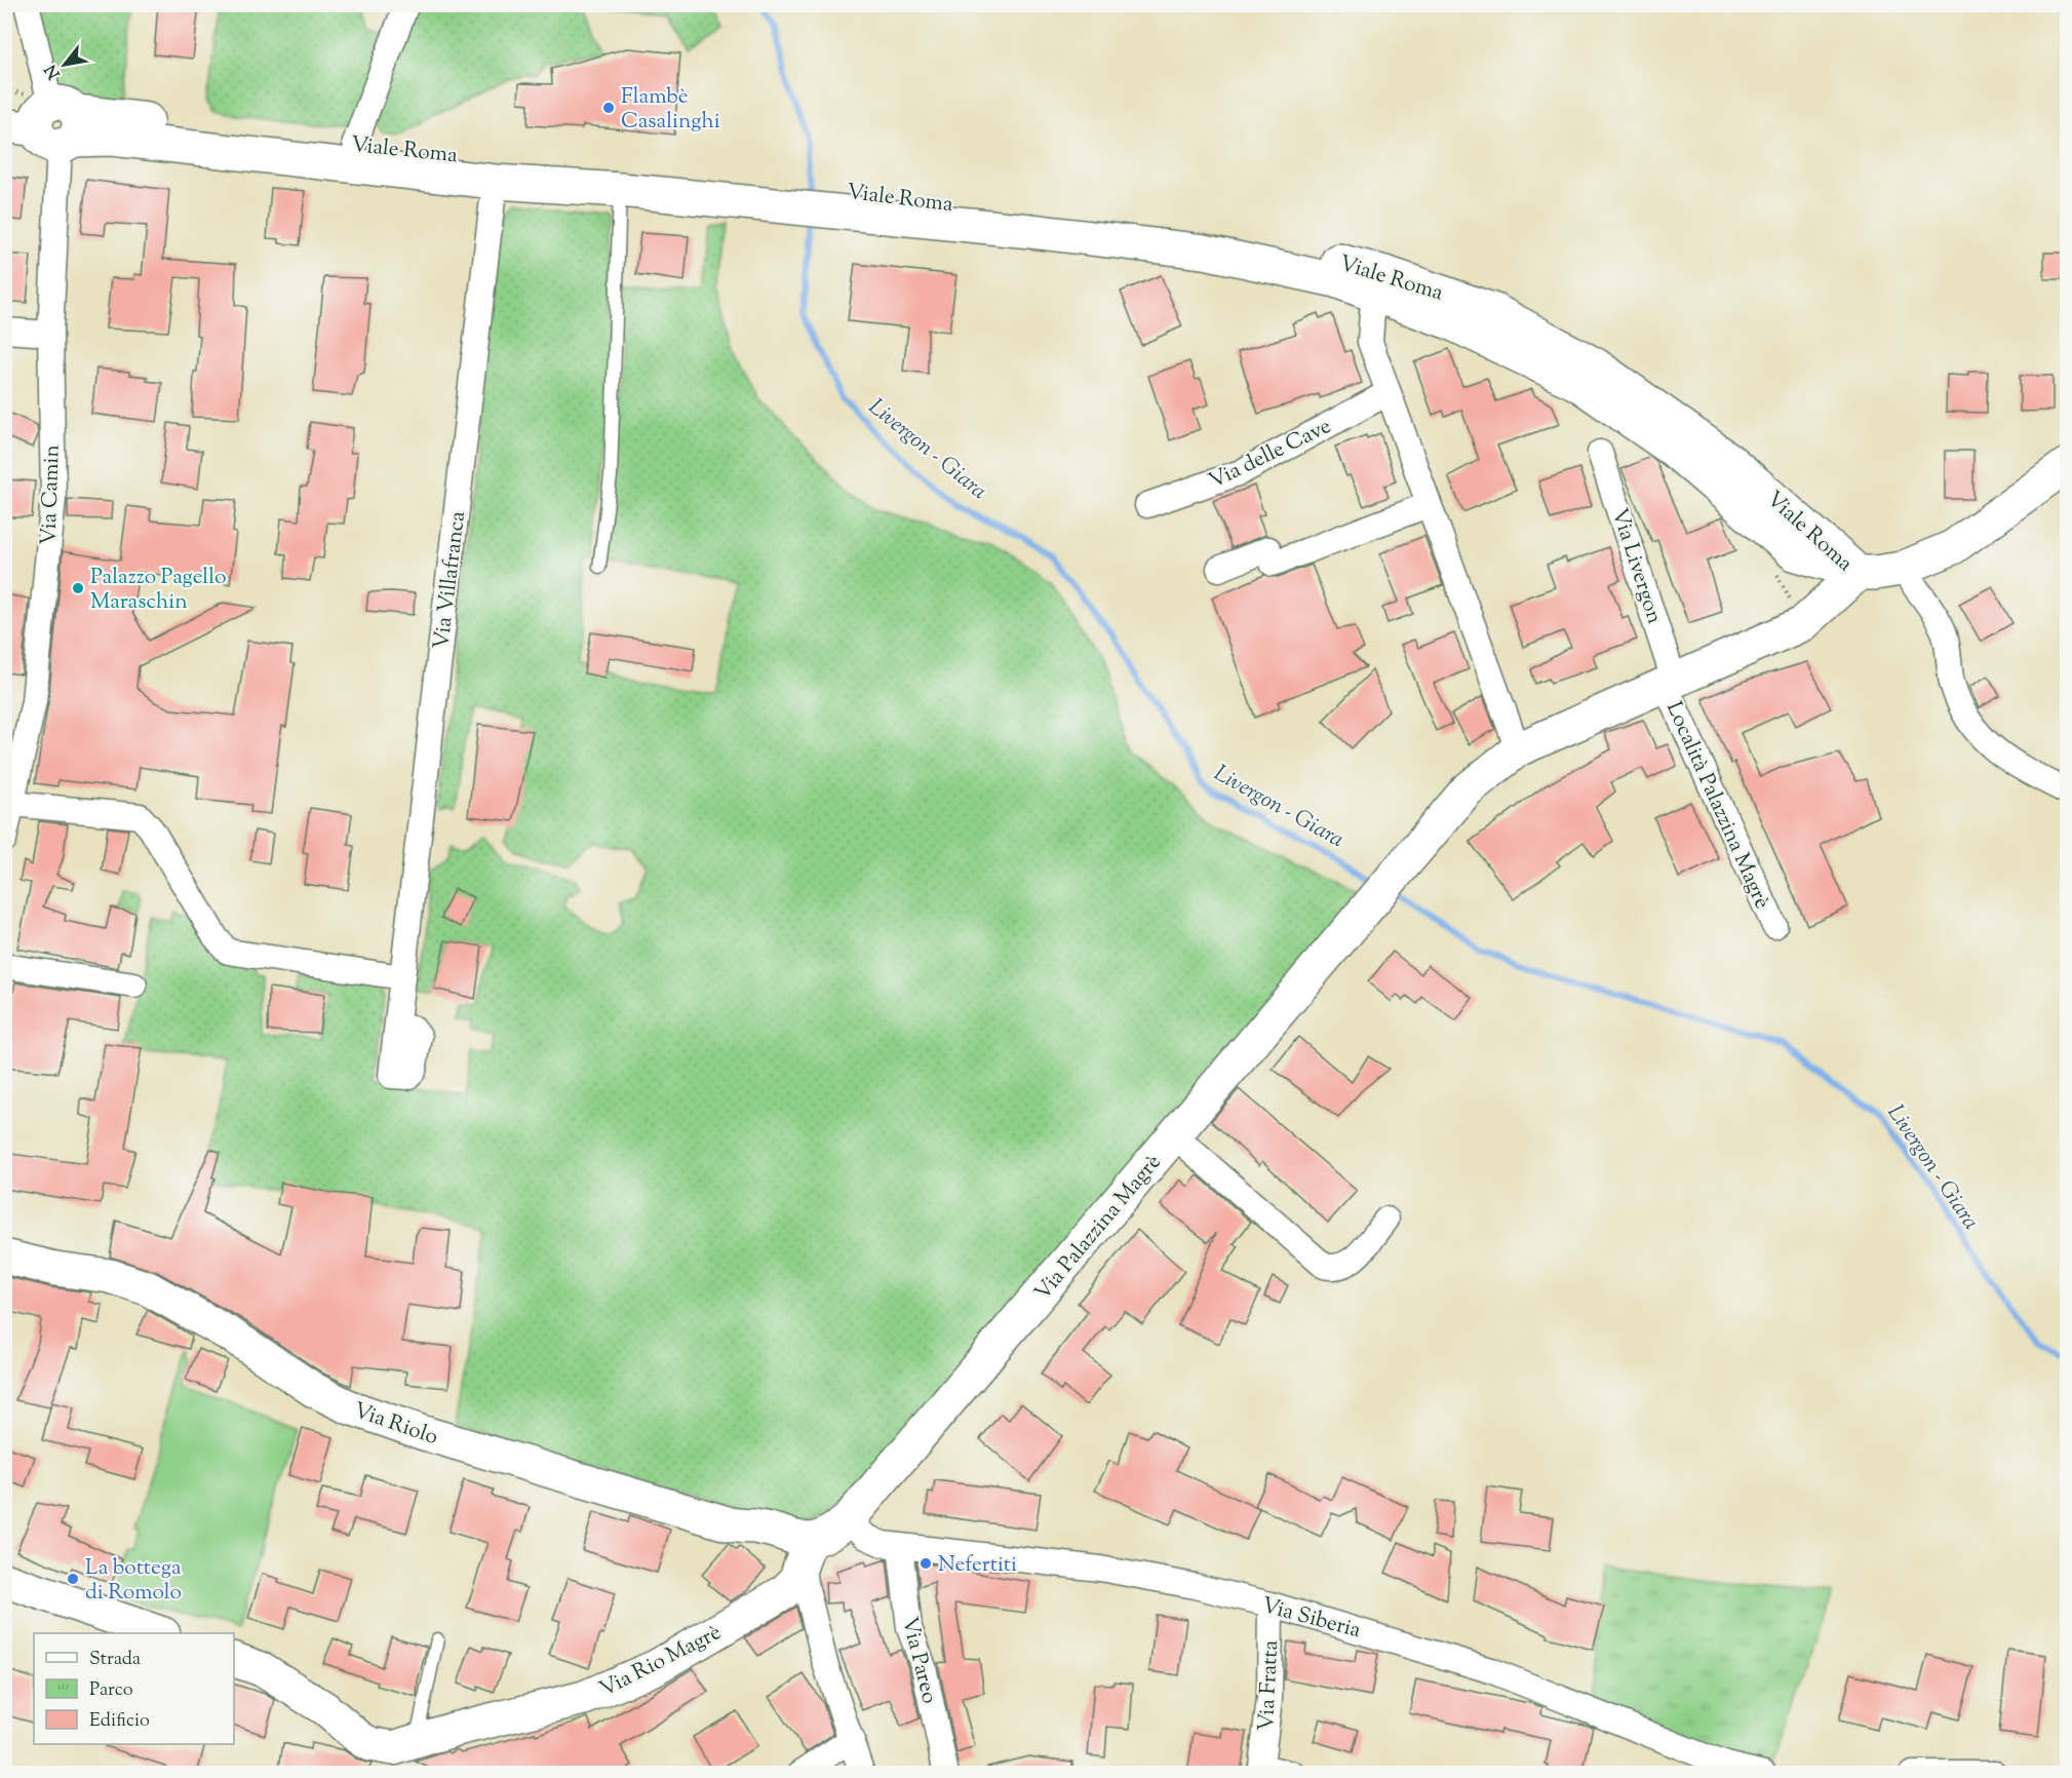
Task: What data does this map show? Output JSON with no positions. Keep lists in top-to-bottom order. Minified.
{"streets":{"main road":["Viale Roma","Località Palazzina Magrè","Via Palazzina Magrè","Via Riolo","Via Rio Magrè"],"street":["Via delle Cave","Via Camin","Via Livergon","Via Villafranca","Via Siberia","Via Pareo","Via Fratta"]},"crossings":[["Viale Roma","Via Camin"],["Viale Roma","Via Villafranca"],["Viale Roma","Località Palazzina Magrè"],["Via Livergon","Località Palazzina Magrè"],["Località Palazzina Magrè","Via Palazzina Magrè"],["Via Palazzina Magrè","Via Riolo"],["Via Palazzina Magrè","Via Siberia"],["Via Palazzina Magrè","Via Rio Magrè"],["Via Riolo","Via Rio Magrè"],["Via Siberia","Via Pareo"],["Via Siberia","Via Fratta"]],"water":["Livergon - Giara"],"places":["Flambè Casalinghi","Palazzo Pagello Maraschin","Nefertiti","La bottega di Romolo"],"legend":["Strada","Parco","Edificio"],"north":"bottom left"}
